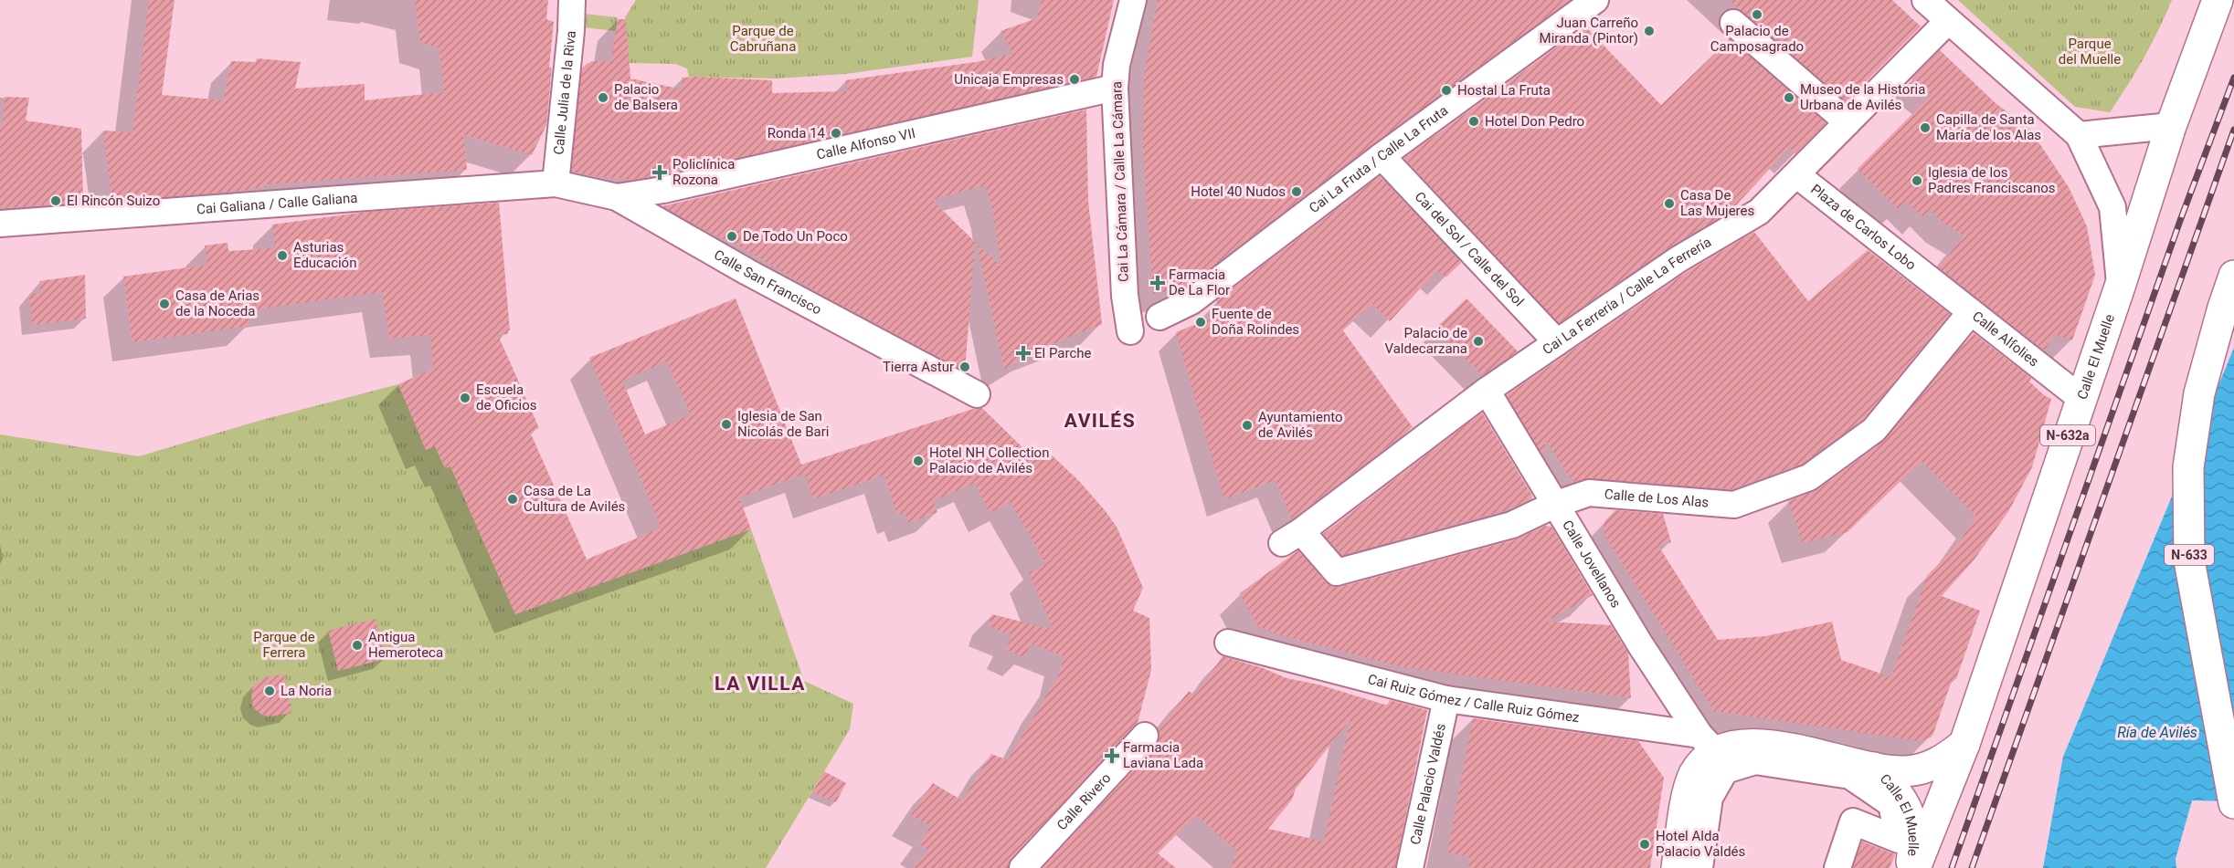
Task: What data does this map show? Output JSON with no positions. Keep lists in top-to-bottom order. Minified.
{"streets":{"main road":["Calle El Muelle","N-632a","N-633"],"street":["Calle Julia de la Riva","Calle Alfonso VII","Cai La Fruta / Calle La Fruta","Cai La Cámara / Calle La Cámara","Cai Galiana / Calle Galiana","Plaza de Carlos Lobo","Cai del Sol / Calle del Sol","Calle San Francisco","Cai La Ferrería / Calle La Ferrería","Calle Alfolies","Calle de Los Alas","Calle Jovellanos","Cai Ruiz Gómez / Calle Ruiz Gómez","Calle Palacio Valdés","Calle Rivero"]},"crossings":[["Calle Julia de la Riva","Cai Galiana / Calle Galiana"],["Calle Julia de la Riva","Calle San Francisco"],["Calle Alfonso VII","Cai La Cámara / Calle La Cámara"],["Calle Alfonso VII","Calle San Francisco"],["Cai La Fruta / Calle La Fruta","Cai del Sol / Calle del Sol"],["Cai Galiana / Calle Galiana","Calle San Francisco"],["Plaza de Carlos Lobo","Calle Alfolies"],["Cai del Sol / Calle del Sol","Cai La Ferrería / Calle La Ferrería"],["Cai La Ferrería / Calle La Ferrería","Calle de Los Alas"],["Cai La Ferrería / Calle La Ferrería","Calle Jovellanos"],["Calle Alfolies","Calle El Muelle"],["Calle Alfolies","Calle de Los Alas"],["Calle de Los Alas","Calle Jovellanos"],["Calle Jovellanos","Cai Ruiz Gómez / Calle Ruiz Gómez"],["Cai Ruiz Gómez / Calle Ruiz Gómez","Calle Palacio Valdés"]],"districts":["AVILÉS","LA VILLA"],"water":["Ría de Avilés"],"parks":["Parque de Cabruñana","Parque del Muelle","Parque de Ferrera"],"places":{"other":["Palacio de Camposagrado","Juan Carreño Miranda (Pintor)","Unicaja Empresas","Hostal La Fruta","Palacio de Balsera","Museo de la Historia Urbana de Avilés","Hotel Don Pedro","Capilla de Santa María de los Alas","Ronda 14","Iglesia de los Padres Franciscanos","Hotel 40 Nudos","El Rincón Suizo","Casa De Las Mujeres","De Todo Un Poco","Asturias Educación","Casa de Arias de la Noceda","Fuente de Doña Rolindes","Palacio de Valdecarzana","Tierra Astur","Escuela de Oficios","Iglesia de San Nicolás de Bari","Ayuntamiento de Avilés","Hotel NH Collection Palacio de Avilés","Casa de La Cultura de Avilés","Antigua Hemeroteca","La Noria","Hotel Alda Palacio Valdés"],"health":["Policlínica Rozona","Farmacia De La Flor","El Parche","Farmacia Laviana Lada"]}}
